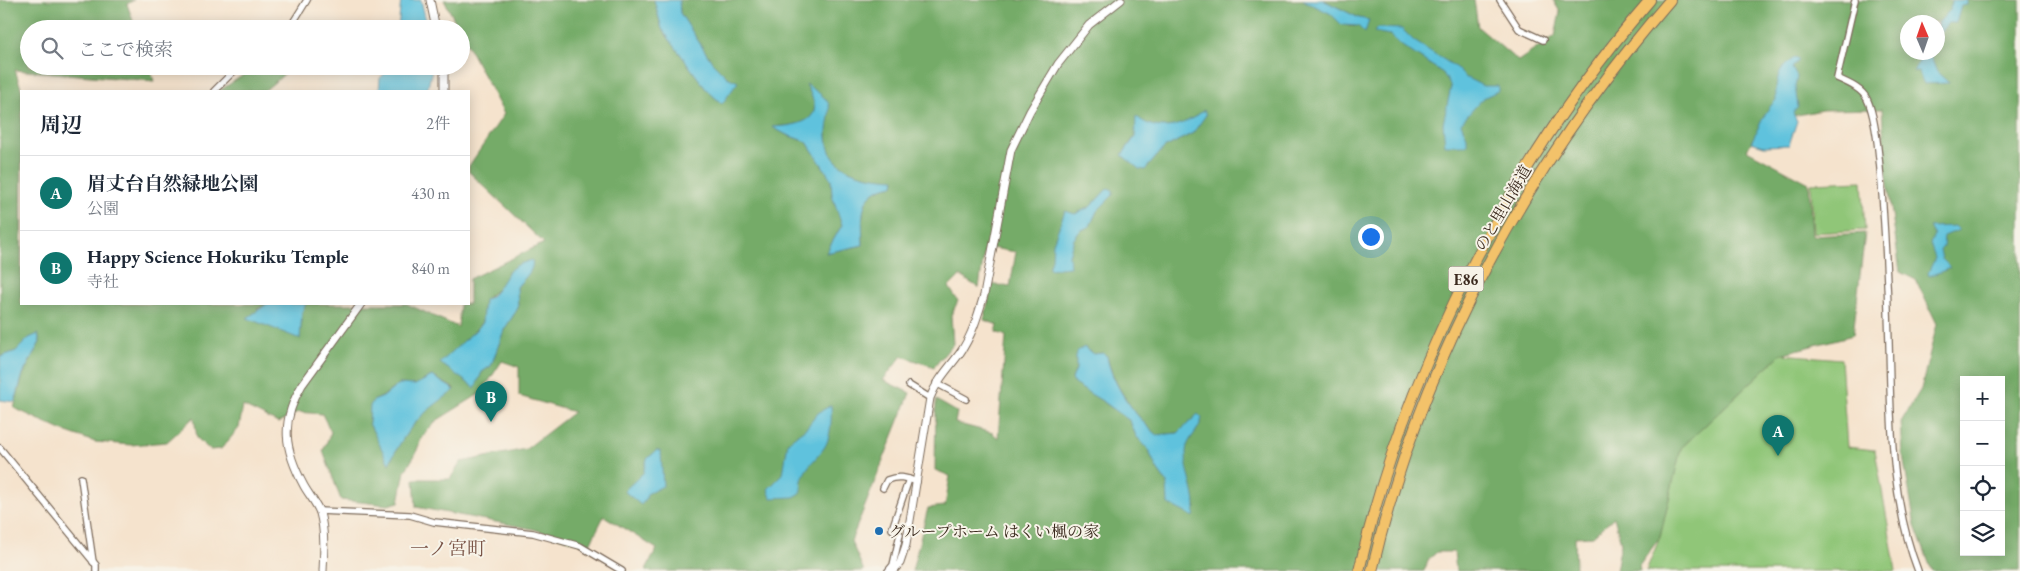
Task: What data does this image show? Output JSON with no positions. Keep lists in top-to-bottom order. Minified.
{"streets":{"highway":["のと里山海道","E86"]},"districts":["一ノ宮町"],"places":["グループホーム はくい楓の家"],"north":"top","page":{"search":"ここで検索","heading":["周辺","2件"],"list":[{"mark":"A","name":"眉丈台自然緑地公園","note":"公園","value":"430 m"},{"mark":"B","name":"Happy Science Hokuriku Temple","note":"寺社","value":"840 m"}],"map_buttons":["+","−"],"pins":["B","A"]}}
